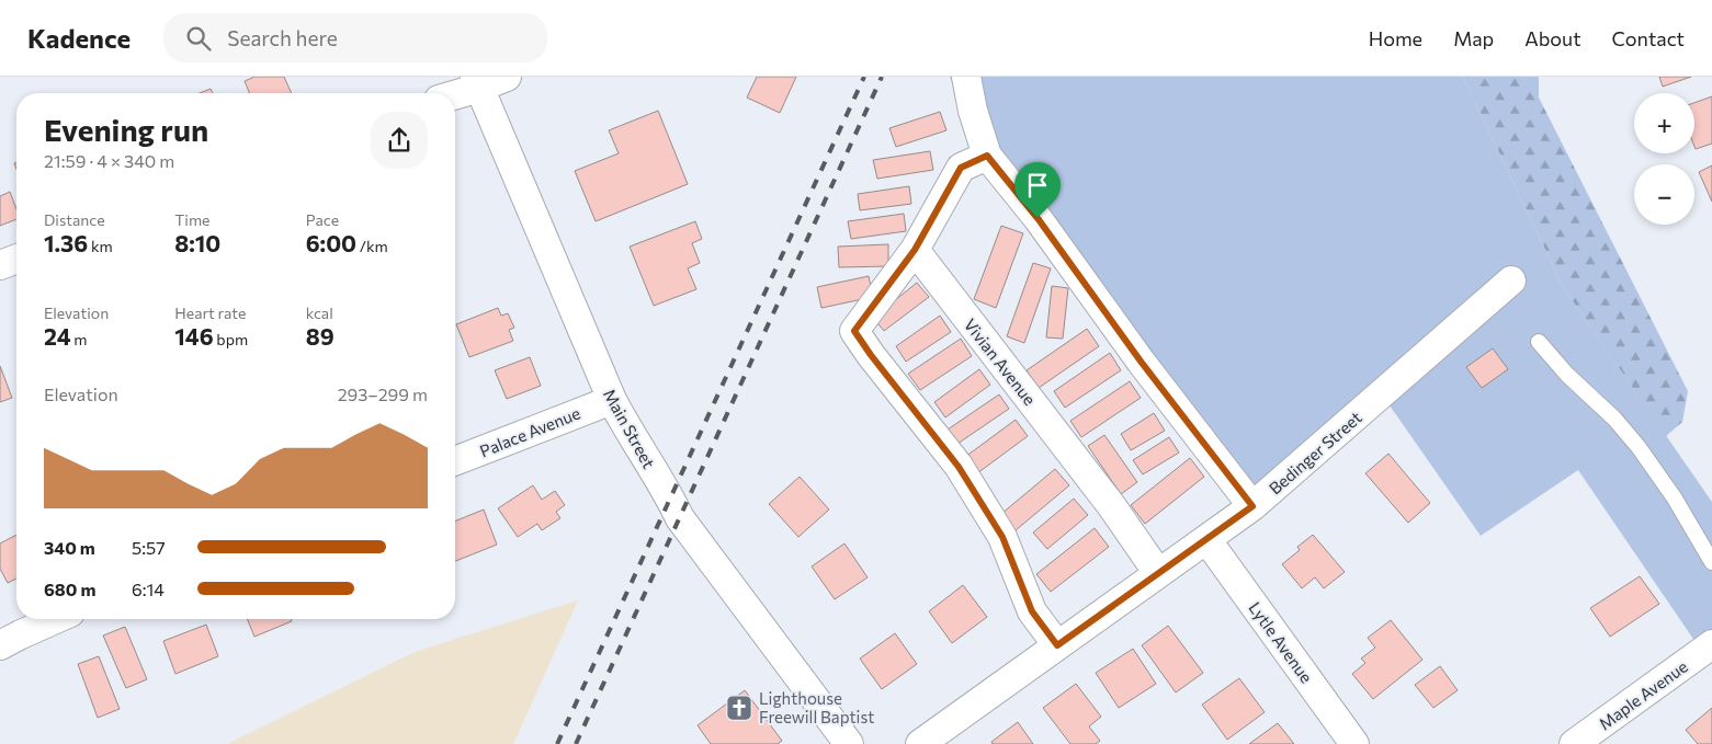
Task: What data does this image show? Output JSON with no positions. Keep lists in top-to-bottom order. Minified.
{"streets":{"street":["Vivian Avenue","Main Street","Palace Avenue","Bedinger Street","Lytle Avenue","Maple Avenue"]},"crossings":[["Vivian Avenue","Bedinger Street"],["Main Street","Palace Avenue"],["Bedinger Street","Lytle Avenue"]],"places":{"church":["Lighthouse Freewill Baptist"]},"page":{"header":"Kadence","search":"Search here","nav":["Home","Map","About","Contact"],"map_buttons":["+","−"],"heading":["Evening run","21:59 · 4 × 340 m"],"stats":[["Distance","1.36 km"],["Time","8:10"],["Pace","6:00 /km"],["Elevation","24 m"],["Heart rate","146 bpm"],["kcal","89"]],"chart":["Elevation","293–299 m"],"list":[{"name":"340 m","note":"5:57"},{"name":"680 m","note":"6:14"}]}}
